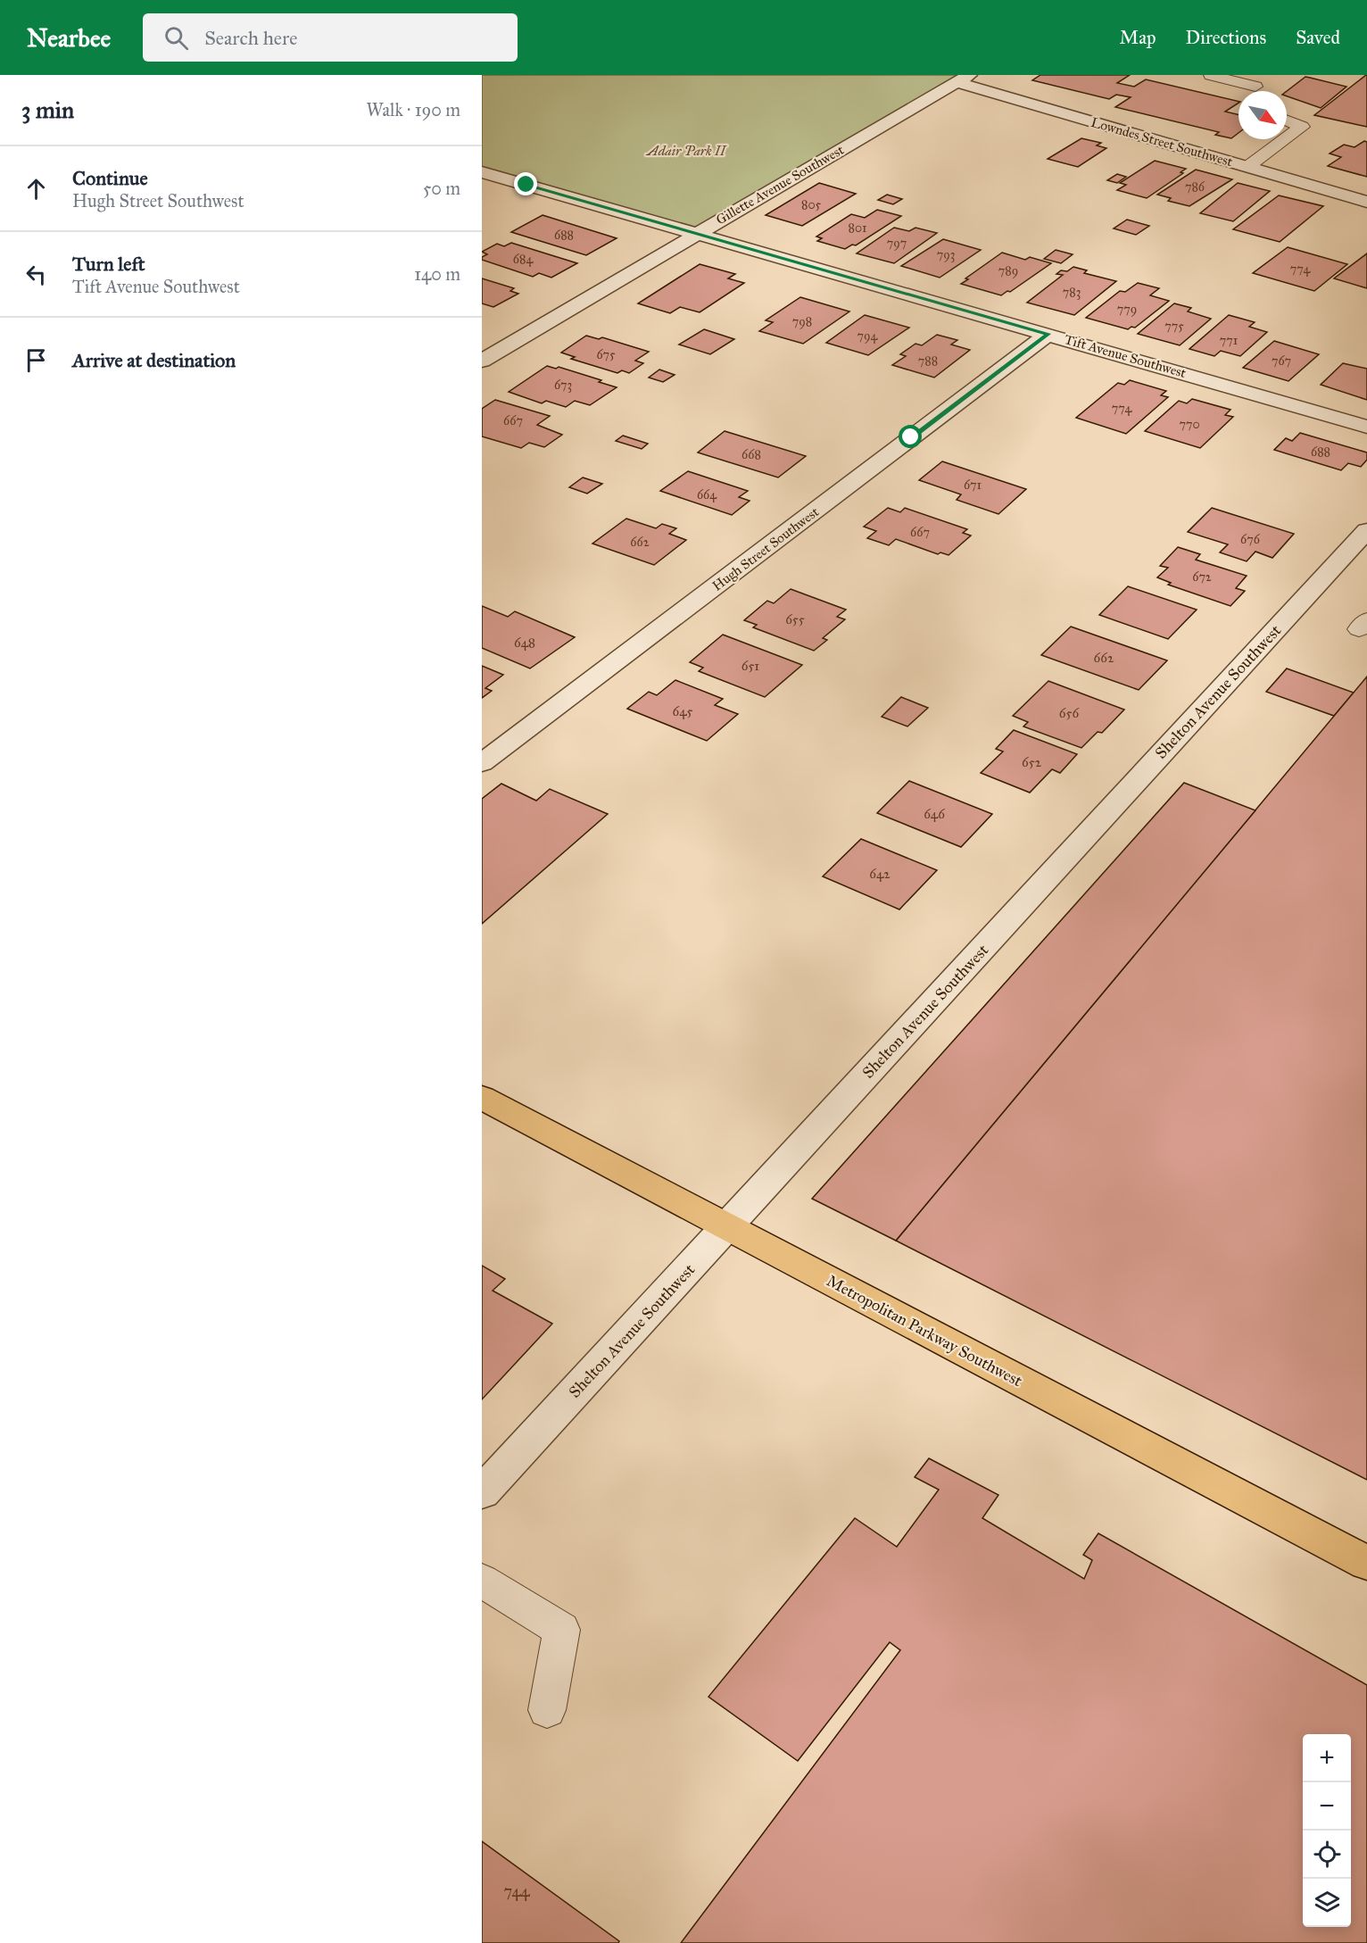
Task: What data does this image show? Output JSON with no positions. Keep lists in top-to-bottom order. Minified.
{"streets":{"main road":["Metropolitan Parkway Southwest"],"street":["Lowndes Street Southwest","Gillette Avenue Southwest","Tift Avenue Southwest","Hugh Street Southwest","Shelton Avenue Southwest"]},"crossings":[["Lowndes Street Southwest","Gillette Avenue Southwest"],["Gillette Avenue Southwest","Tift Avenue Southwest"],["Tift Avenue Southwest","Hugh Street Southwest"],["Shelton Avenue Southwest","Metropolitan Parkway Southwest"]],"parks":["Adair Park II"],"house_numbers":["786","805","801","688","797","793","684","774","789","783","779","798","775","794","771","675","788","767","673","774","667","770","688","668","671","664","667","676","662","672","655","648","662","651","645","656","652","646","642","744"],"north":"bottom right","page":{"header":"Nearbee","search":"Search here","nav":["Map","Directions","Saved"],"heading":["3 min","Walk · 190 m"],"list":[["Continue","Hugh Street Southwest","50 m"],["Turn left","Tift Avenue Southwest","140 m"],"Arrive at destination"],"map_buttons":["+","−"]}}
